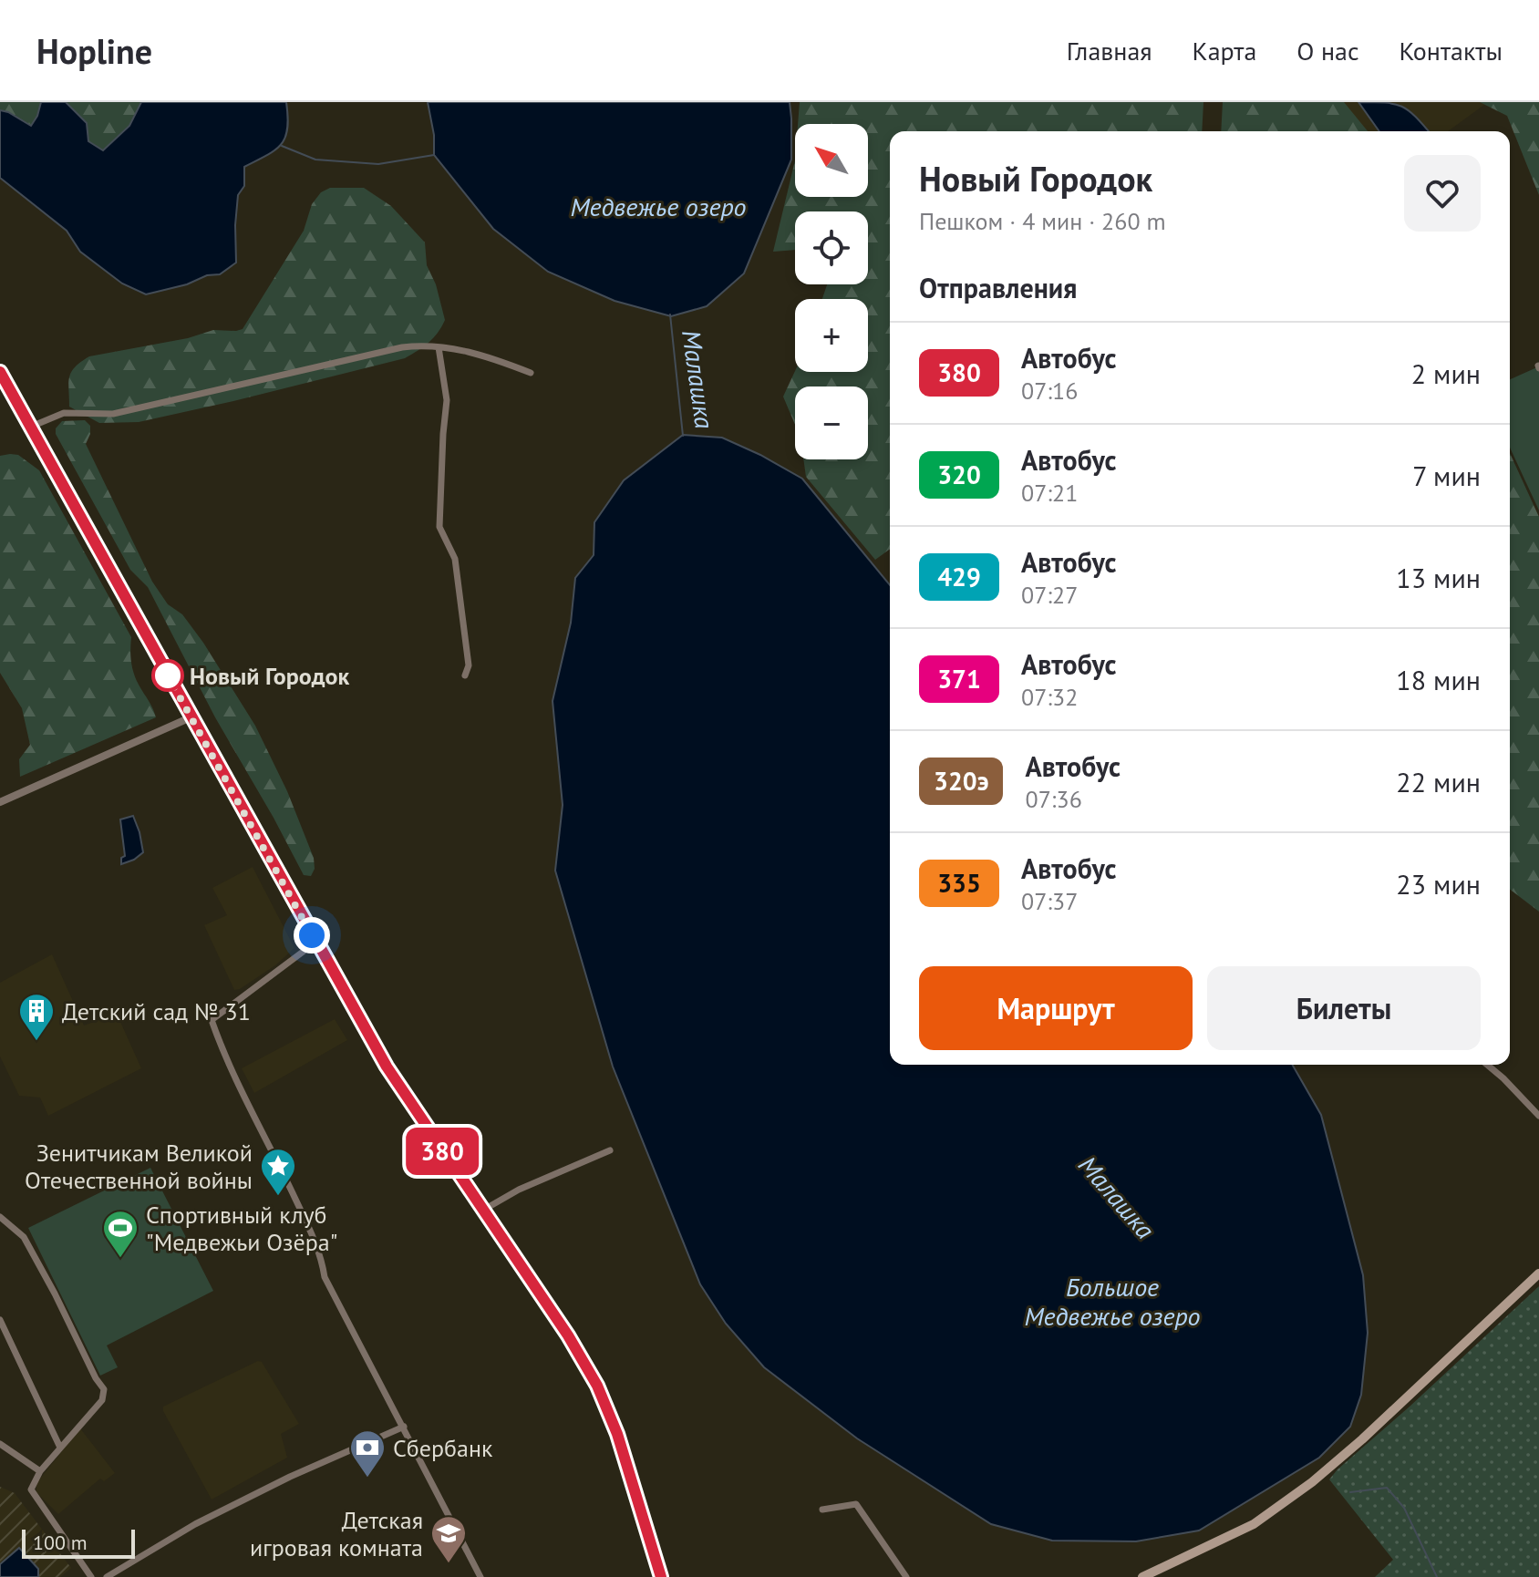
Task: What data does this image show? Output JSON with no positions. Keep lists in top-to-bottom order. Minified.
{"water":["Медвежье озеро","Малашка","Большое Медвежье озеро"],"places":{"other":["Новый Городок"],"building":["Детский сад № 31"],"place":["Зенитчикам Великой Отечественной войны"],"sports":["Спортивный клуб \"Медвежьи Озёра\""],"bank":["Сбербанк"],"school or university":["Детская игровая комната"]},"lines":["bus line 380"],"scale_bar":"100 m","north":"top left","page":{"header":"Hopline","nav":["Главная","Карта","О нас","Контакты"],"on_map":"380","map_buttons":["+","−"],"heading":[["Новый Городок","Пешком · 4 мин · 260 m"],"Отправления"],"list":[{"mark":"380","name":"Автобус","note":"07:16","value":"2 мин"},{"mark":"320","name":"Автобус","note":"07:21","value":"7 мин"},{"mark":"429","name":"Автобус","note":"07:27","value":"13 мин"},{"mark":"371","name":"Автобус","note":"07:32","value":"18 мин"},{"mark":"320э","name":"Автобус","note":"07:36","value":"22 мин"},{"mark":"335","name":"Автобус","note":"07:37","value":"23 мин"}],"buttons":["Маршрут","Билеты"],"scale":"100 m"}}
